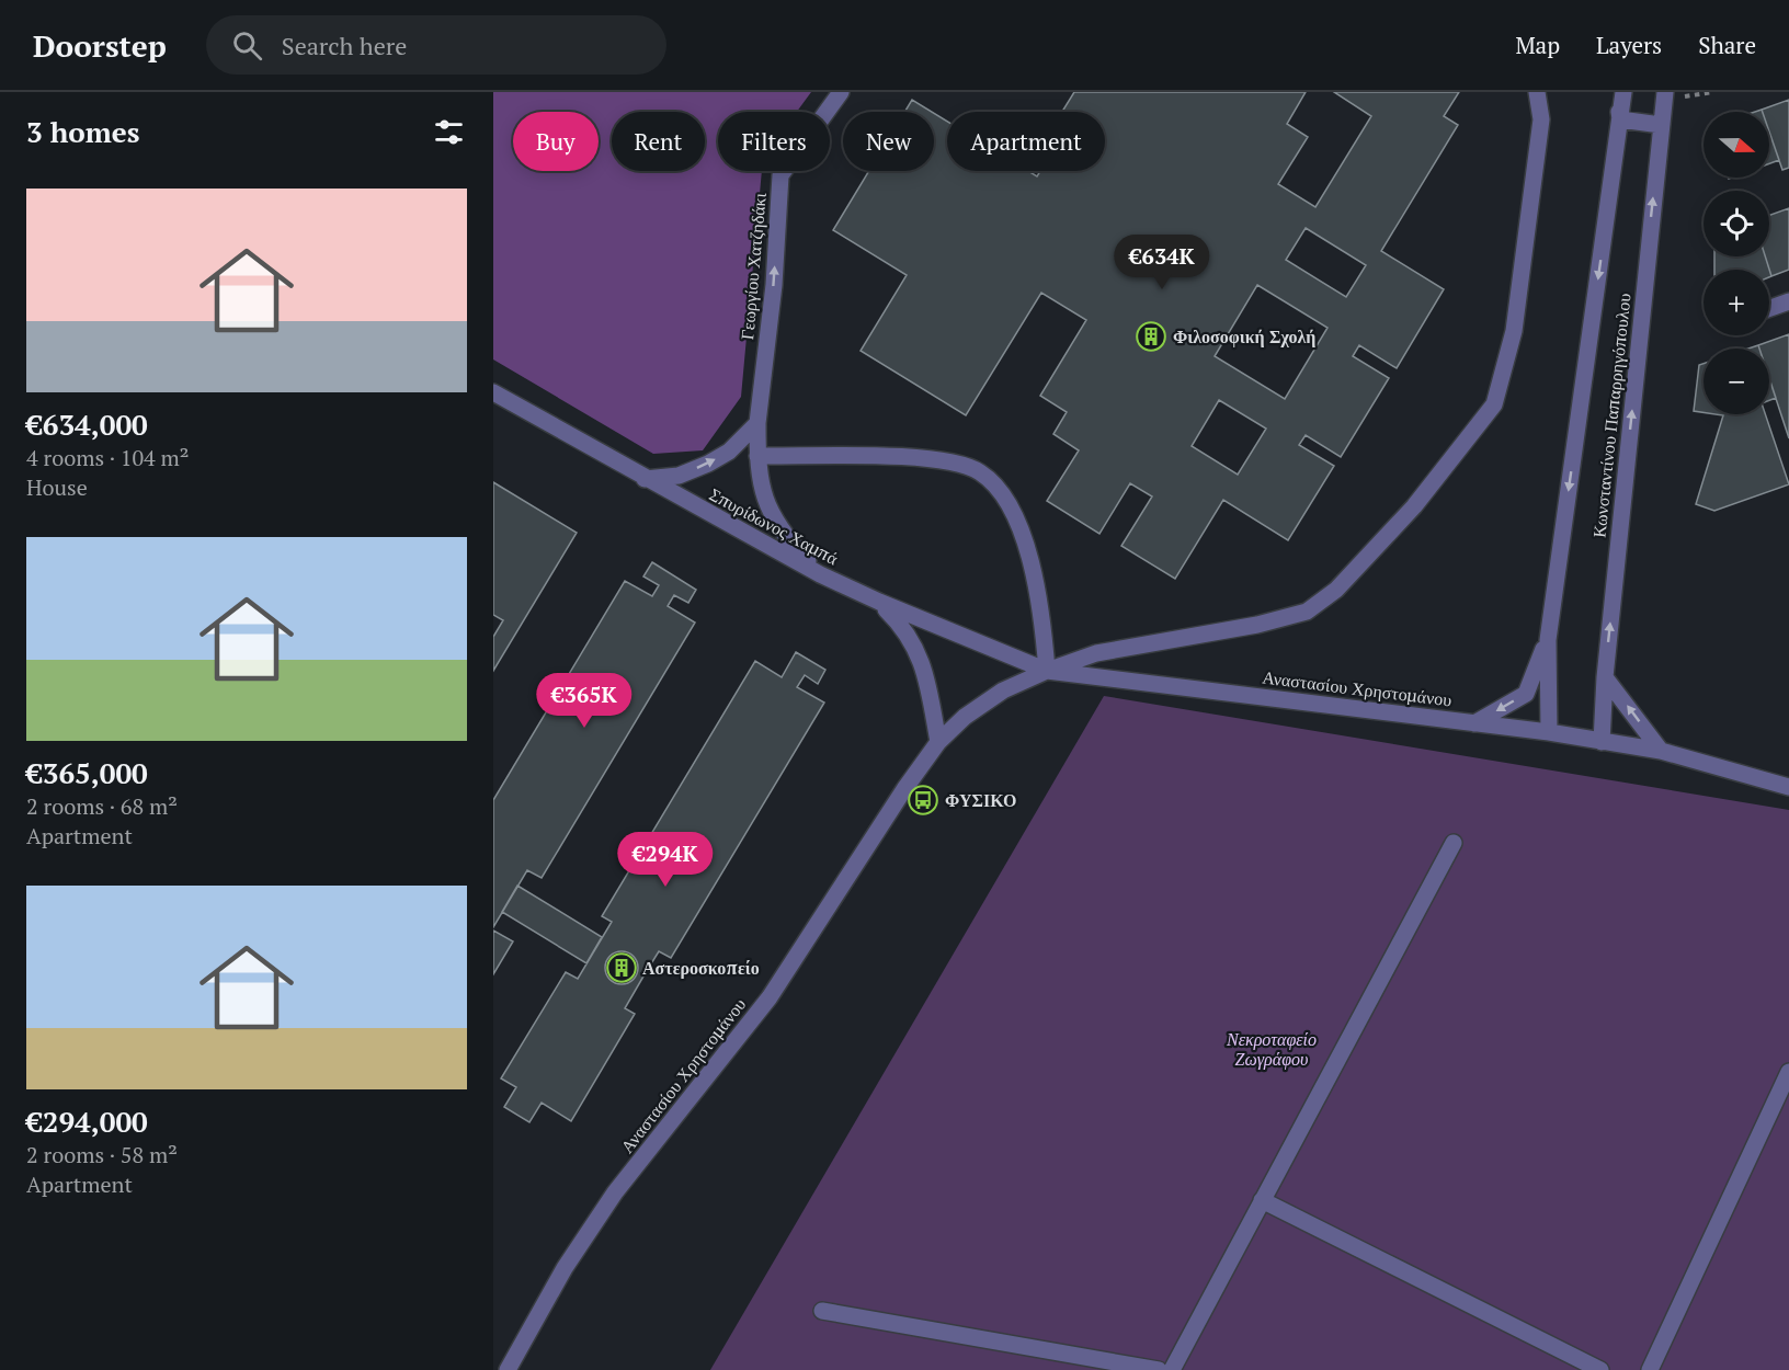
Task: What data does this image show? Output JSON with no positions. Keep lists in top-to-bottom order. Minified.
{"streets":{"street":["Γεωργίου Χατζηδάκι","Κωνσταντίνου Παπαρρηγόπουλου","Σπυρίδωνος Χαμπά","Αναστασίου Χρηστομάνου"]},"crossings":[["Γεωργίου Χατζηδάκι","Σπυρίδωνος Χαμπά"],["Κωνσταντίνου Παπαρρηγόπουλου","Αναστασίου Χρηστομάνου"],["Σπυρίδωνος Χαμπά","Αναστασίου Χρηστομάνου"]],"one_way":["Γεωργίου Χατζηδάκι"],"parks":["Νεκροταφείο Ζωγράφου"],"places":{"building":["Φιλοσοφική Σχολή","Αστεροσκοπείο"],"bus stop":["ΦΥΣΙΚΟ"]},"north":"right","page":{"header":"Doorstep","search":"Search here","nav":["Map","Layers","Share"],"heading":"3 homes","map_buttons":["+","−"],"chip":["Buy","Rent","Filters","New","Apartment"],"list":[{"name":"€634,000","note":"4 rooms · 104 m² · House"},{"name":"€365,000","note":"2 rooms · 68 m² · Apartment"},{"name":"€294,000","note":"2 rooms · 58 m² · Apartment"}],"price":["€634K","€365K","€294K"]}}
